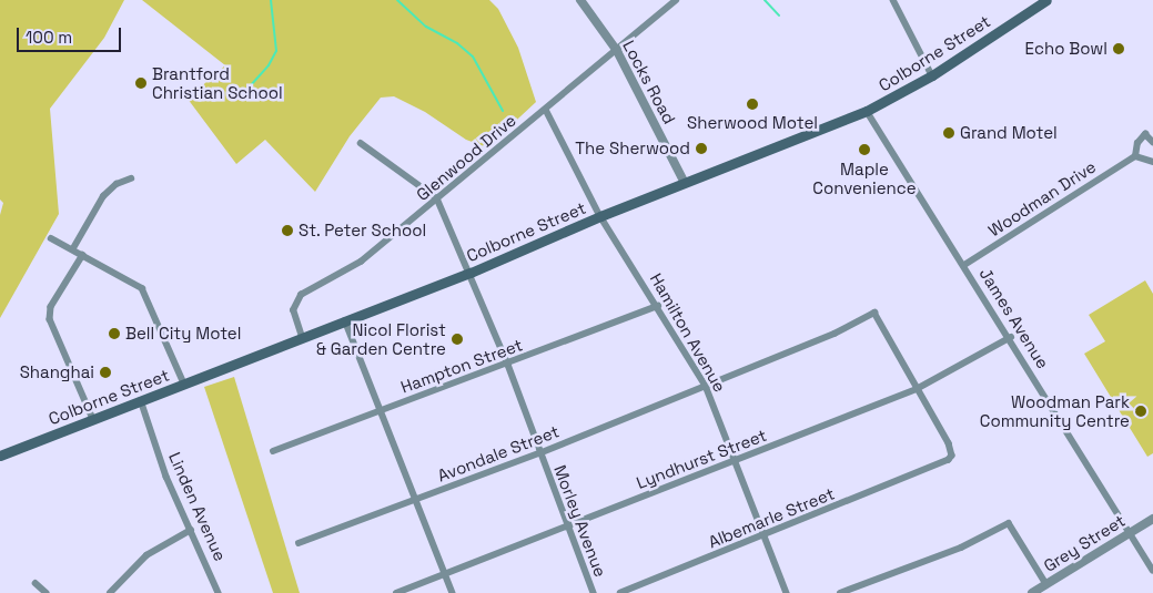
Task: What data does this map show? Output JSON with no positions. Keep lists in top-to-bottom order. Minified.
{"streets":{"main road":["Colborne Street"],"street":["Locks Road","Glenwood Drive","Woodman Drive","James Avenue","Hamilton Avenue","Hampton Street","Avondale Street","Lyndhurst Street","Linden Avenue","Albemarle Street","Morley Avenue","Grey Street"]},"crossings":[["Colborne Street","Locks Road"],["Colborne Street","Glenwood Drive"],["Colborne Street","James Avenue"],["Colborne Street","Hamilton Avenue"],["Colborne Street","Linden Avenue"],["Colborne Street","Morley Avenue"],["Locks Road","Glenwood Drive"],["Glenwood Drive","Hamilton Avenue"],["Glenwood Drive","Morley Avenue"],["Woodman Drive","James Avenue"],["James Avenue","Lyndhurst Street"],["James Avenue","Grey Street"],["Hamilton Avenue","Hampton Street"],["Hamilton Avenue","Avondale Street"],["Hamilton Avenue","Lyndhurst Street"],["Hamilton Avenue","Albemarle Street"],["Hampton Street","Morley Avenue"],["Avondale Street","Lyndhurst Street"],["Avondale Street","Albemarle Street"],["Avondale Street","Morley Avenue"],["Lyndhurst Street","Albemarle Street"],["Lyndhurst Street","Morley Avenue"]],"places":["Echo Bowl","Brantford Christian School","Sherwood Motel","Grand Motel","The Sherwood","Maple Convenience","St. Peter School","Bell City Motel","Nicol Florist & Garden Centre","Shanghai","Woodman Park Community Centre"],"scale_bar":"100 m"}
